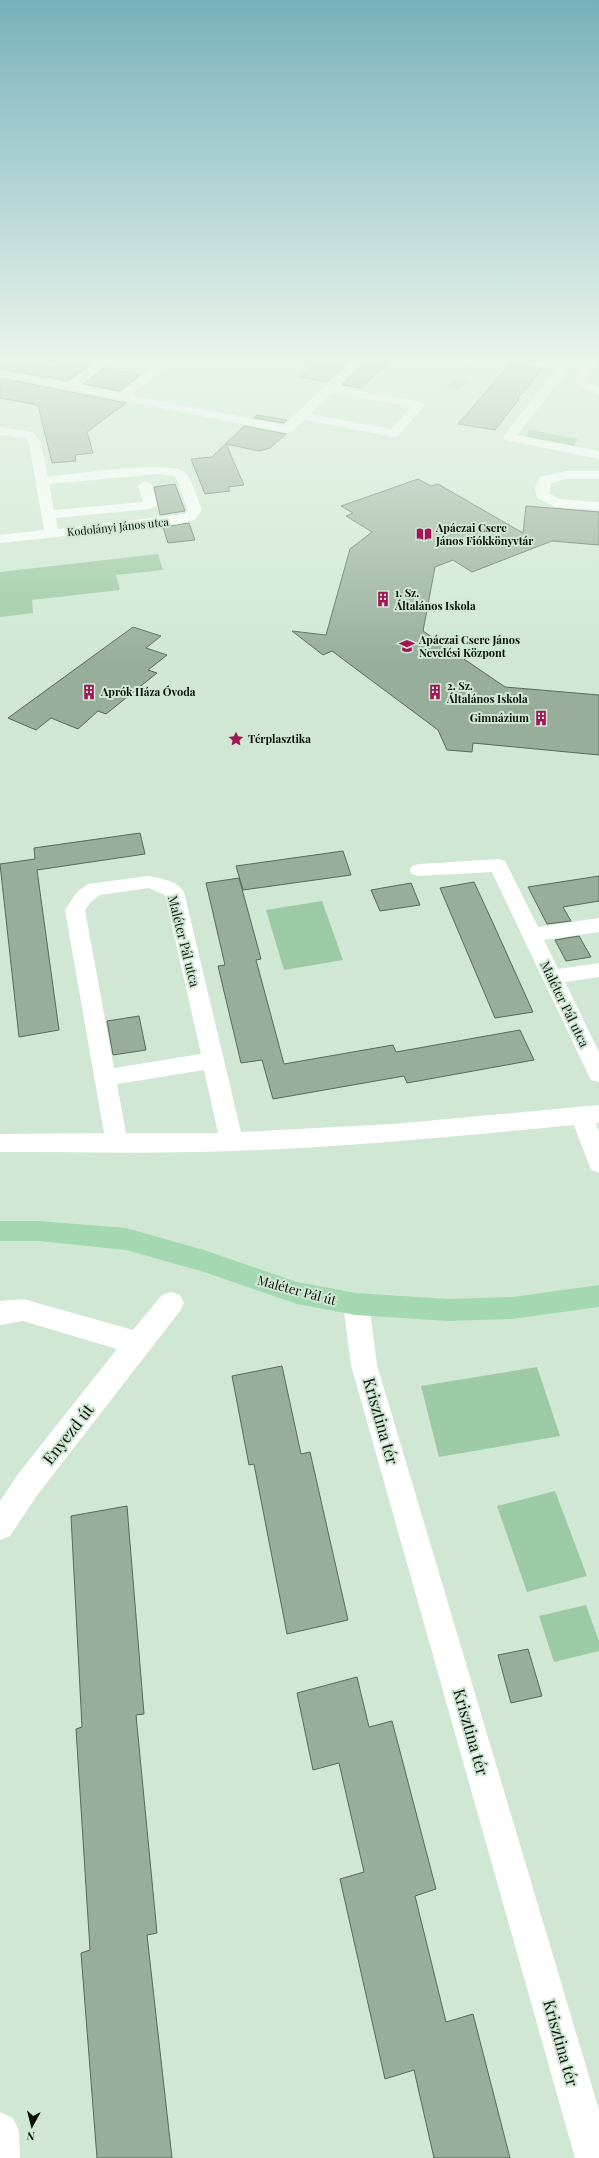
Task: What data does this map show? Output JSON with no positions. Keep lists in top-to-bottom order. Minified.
{"streets":{"main road":["Maléter Pál út"],"street":["Kodolányi János utca","Maléter Pál utca","Krisztina tér","Enyezd út"]},"crossings":[["Maléter Pál út","Krisztina tér"]],"places":{"library":["Apáczai Csere János Fiókkönyvtár"],"building":["1. Sz. Általános Iskola","Aprók Háza Óvoda","2. Sz. Általános Iskola","Gimnázium"],"school or university":["Apáczai Csere János Nevelési Központ"],"place":["Térplasztika"]},"north":"bottom"}
